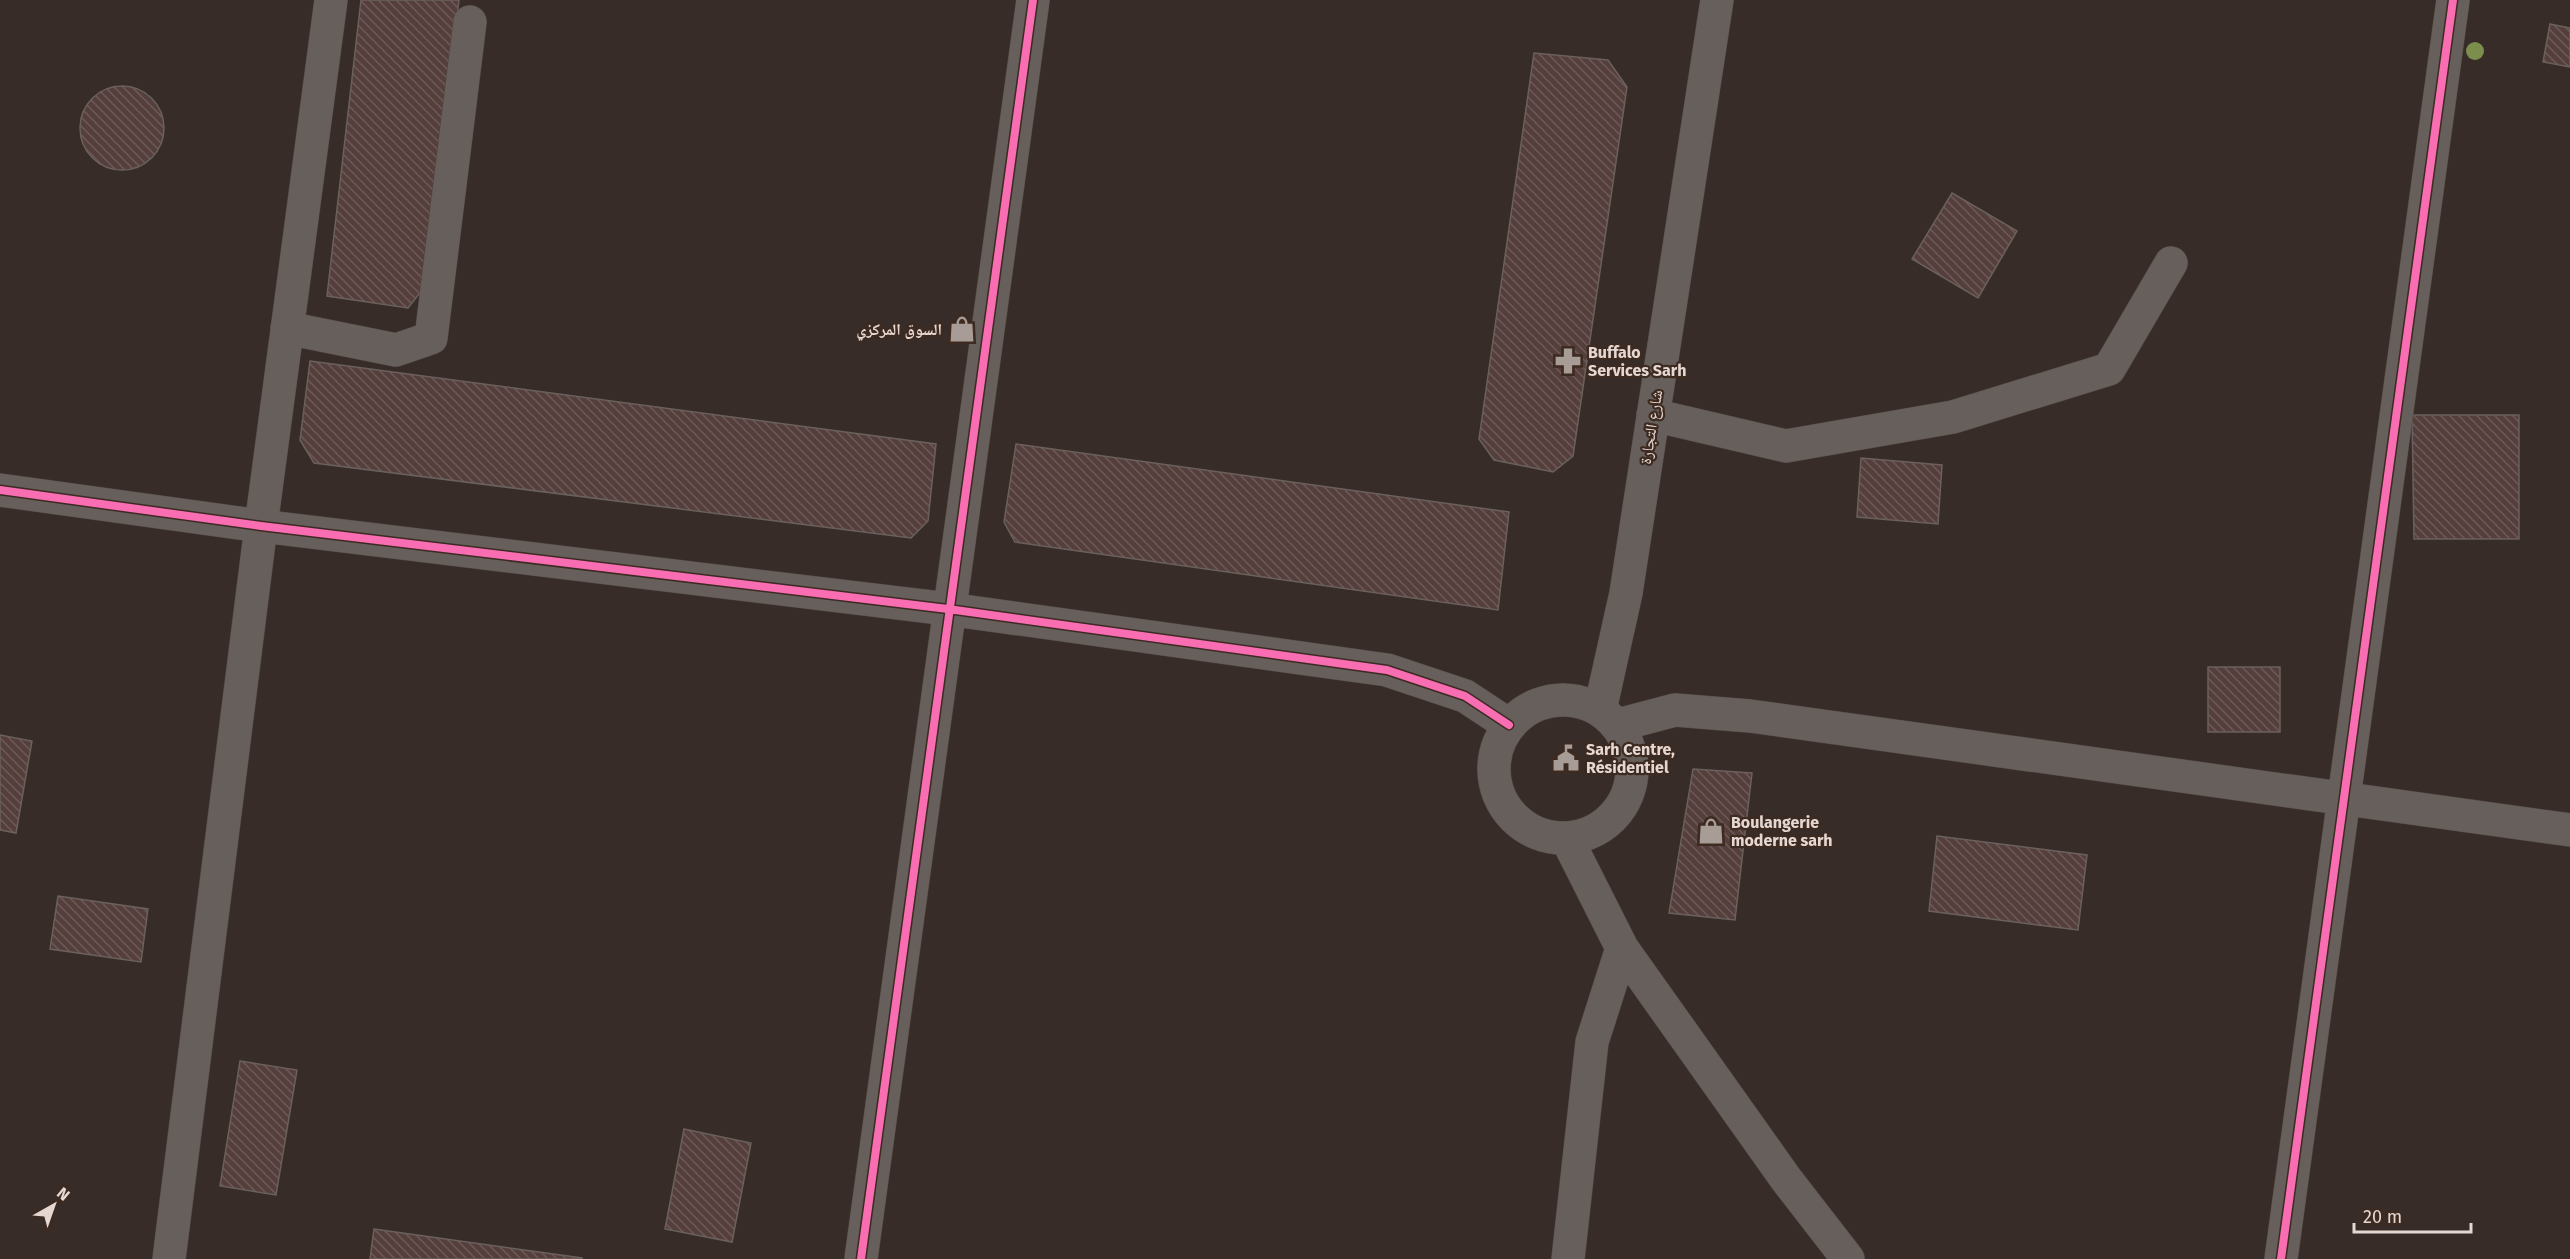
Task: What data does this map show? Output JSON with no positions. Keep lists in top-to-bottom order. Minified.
{"streets":{"street":["شارع التجارة"]},"places":{"shop":["السوق المركزي","Boulangerie moderne sarh"],"pharmacy":["Buffalo Services Sarh"],"public building":["Sarh Centre, Résidentiel"]},"scale_bar":"20 m","north":"top right"}
